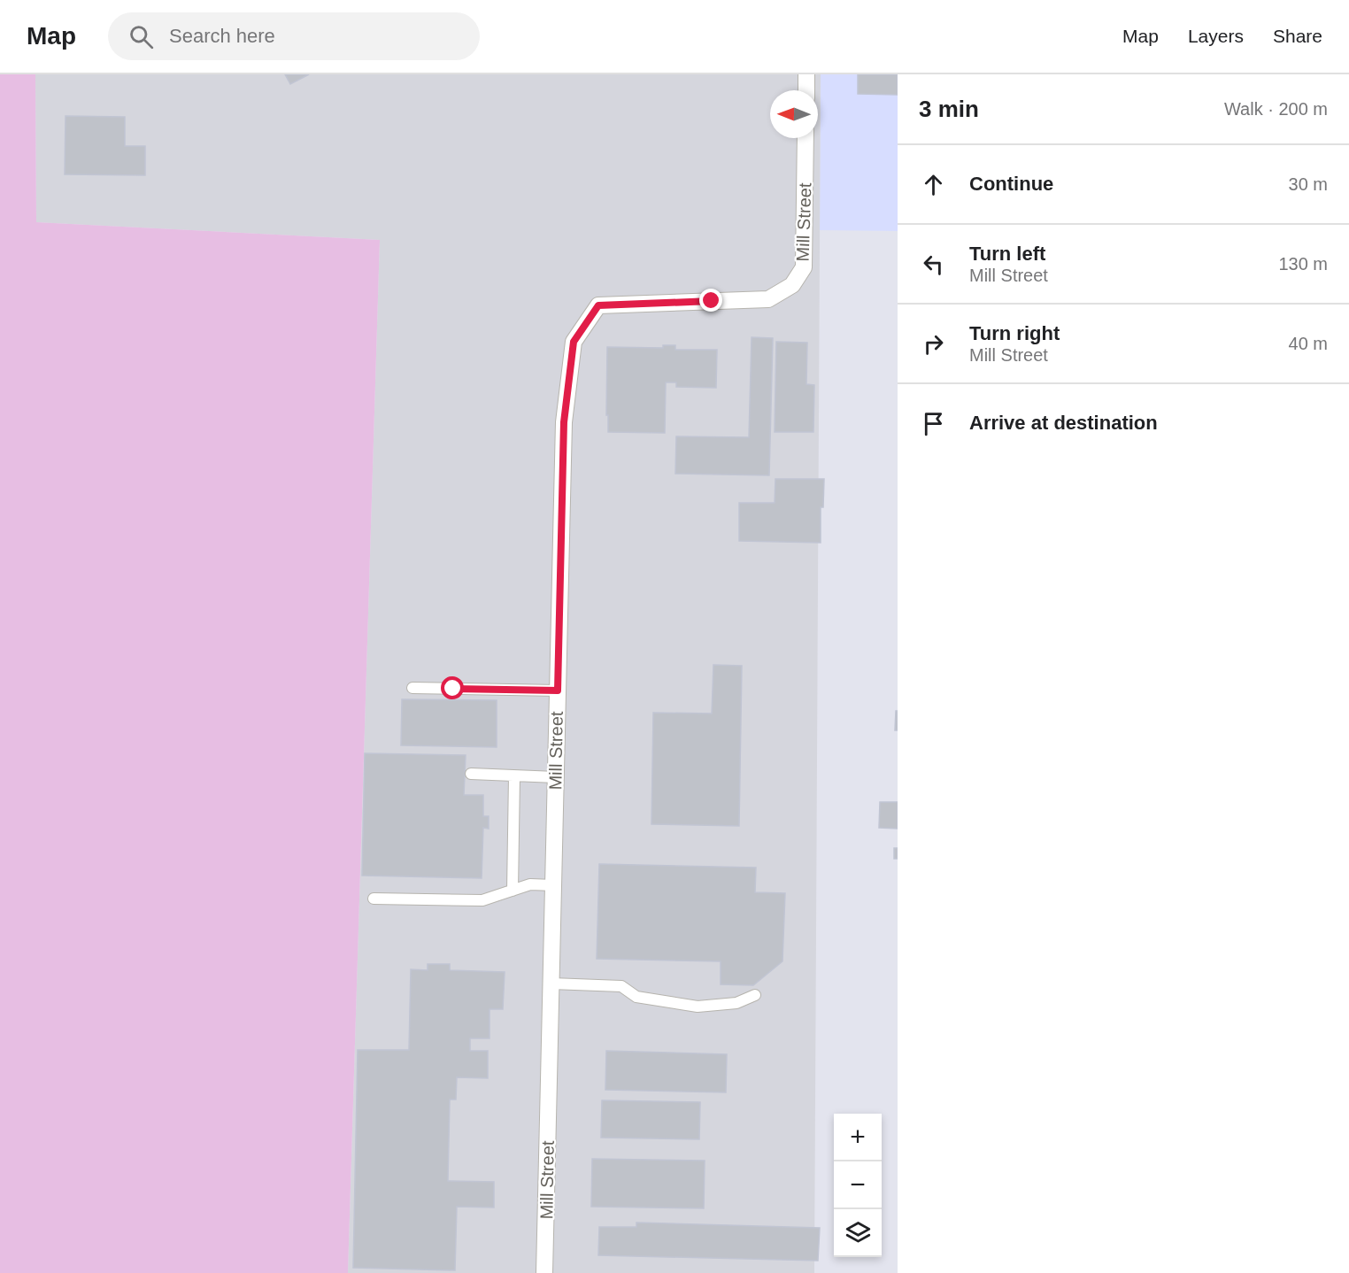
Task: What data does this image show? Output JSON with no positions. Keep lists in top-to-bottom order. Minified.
{"streets":{"street":["Mill Street"]},"north":"left","page":{"header":"Map","search":"Search here","nav":["Map","Layers","Share"],"heading":["3 min","Walk · 200 m"],"list":[["Continue","30 m"],["Turn left","Mill Street","130 m"],["Turn right","Mill Street","40 m"],"Arrive at destination"],"map_buttons":["+","−"]}}
